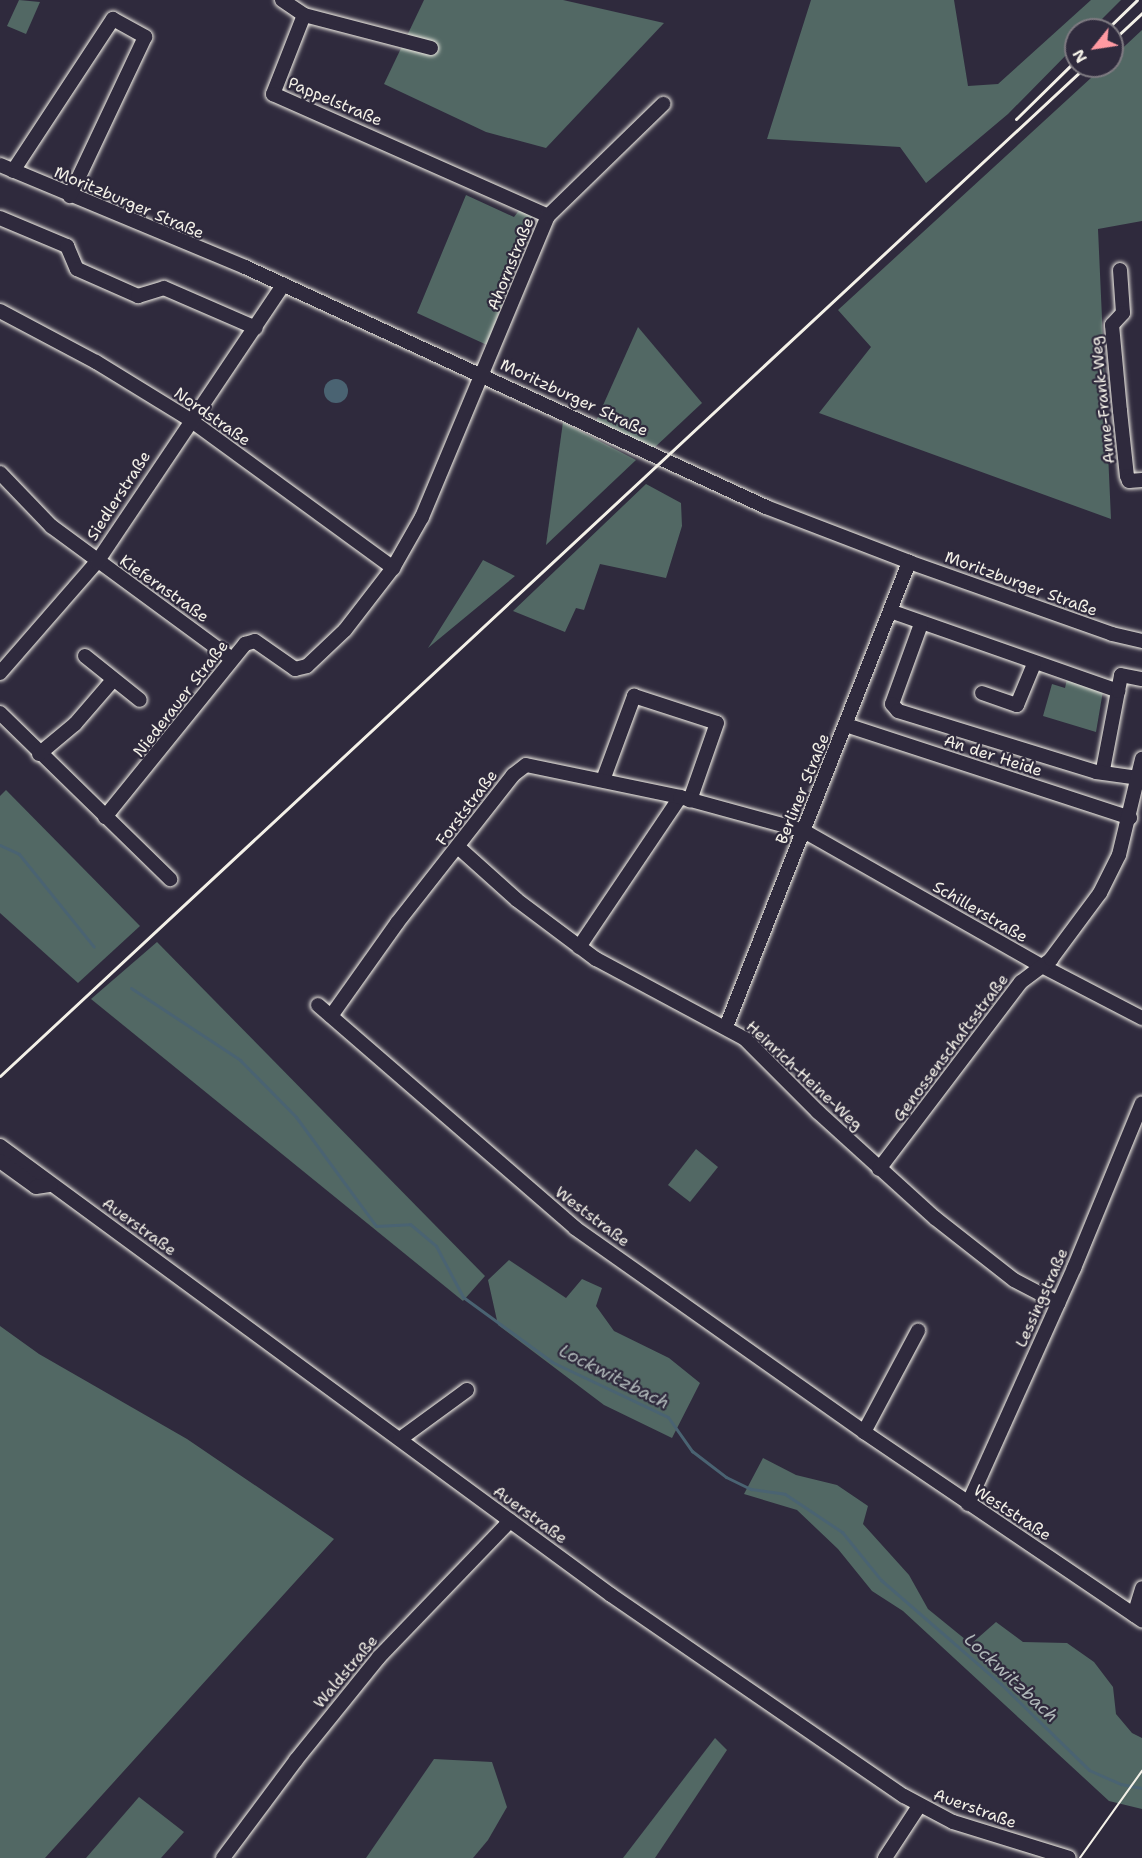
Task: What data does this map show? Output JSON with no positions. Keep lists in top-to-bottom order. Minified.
{"streets":{"street":["Pappelstraße","Moritzburger Straße","Ahornstraße","Anne-Frank-Weg","Nordstraße","Siedlerstraße","Kiefernstraße","Niederauer Straße","An der Heide","Berliner Straße","Forststraße","Schillerstraße","Genossenschaftsstraße","Heinrich-Heine-Weg","Weststraße","Auerstraße","Lessingstraße","Waldstraße"]},"crossings":[["Pappelstraße","Ahornstraße"],["Moritzburger Straße","Ahornstraße"],["Moritzburger Straße","Siedlerstraße"],["Moritzburger Straße","Niederauer Straße"],["Moritzburger Straße","Berliner Straße"],["Ahornstraße","Niederauer Straße"],["Nordstraße","Siedlerstraße"],["Nordstraße","Niederauer Straße"],["Siedlerstraße","Kiefernstraße"],["Kiefernstraße","Niederauer Straße"],["An der Heide","Berliner Straße"],["An der Heide","Genossenschaftsstraße"],["Berliner Straße","Forststraße"],["Berliner Straße","Schillerstraße"],["Berliner Straße","Heinrich-Heine-Weg"],["Forststraße","Schillerstraße"],["Forststraße","Heinrich-Heine-Weg"],["Forststraße","Weststraße"],["Schillerstraße","Genossenschaftsstraße"],["Genossenschaftsstraße","Heinrich-Heine-Weg"],["Heinrich-Heine-Weg","Lessingstraße"],["Weststraße","Lessingstraße"],["Auerstraße","Waldstraße"]],"water":["Lockwitzbach"],"north":"bottom left"}
